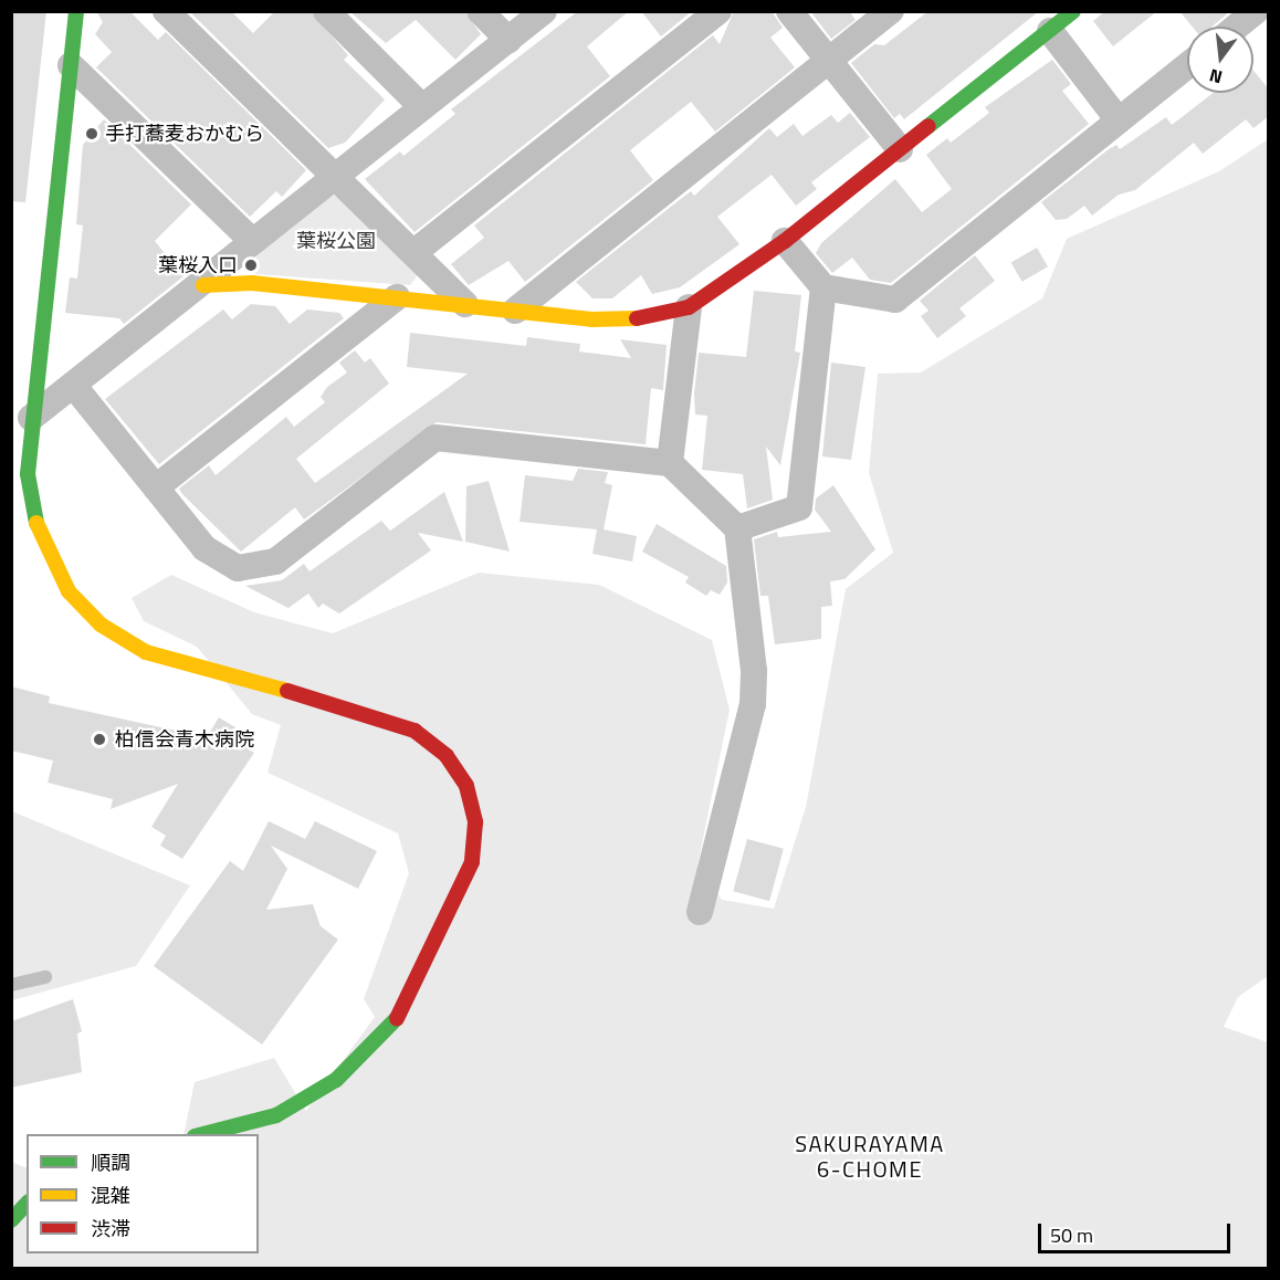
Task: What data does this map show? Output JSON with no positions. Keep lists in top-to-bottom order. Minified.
{"districts":["SAKURAYAMA 6-CHOME"],"parks":["葉桜公園"],"places":["手打蕎麦おかむら","葉桜入口","柏信会青木病院"],"legend":["順調","混雑","渋滞"],"scale_bar":"50 m","north":"bottom"}
